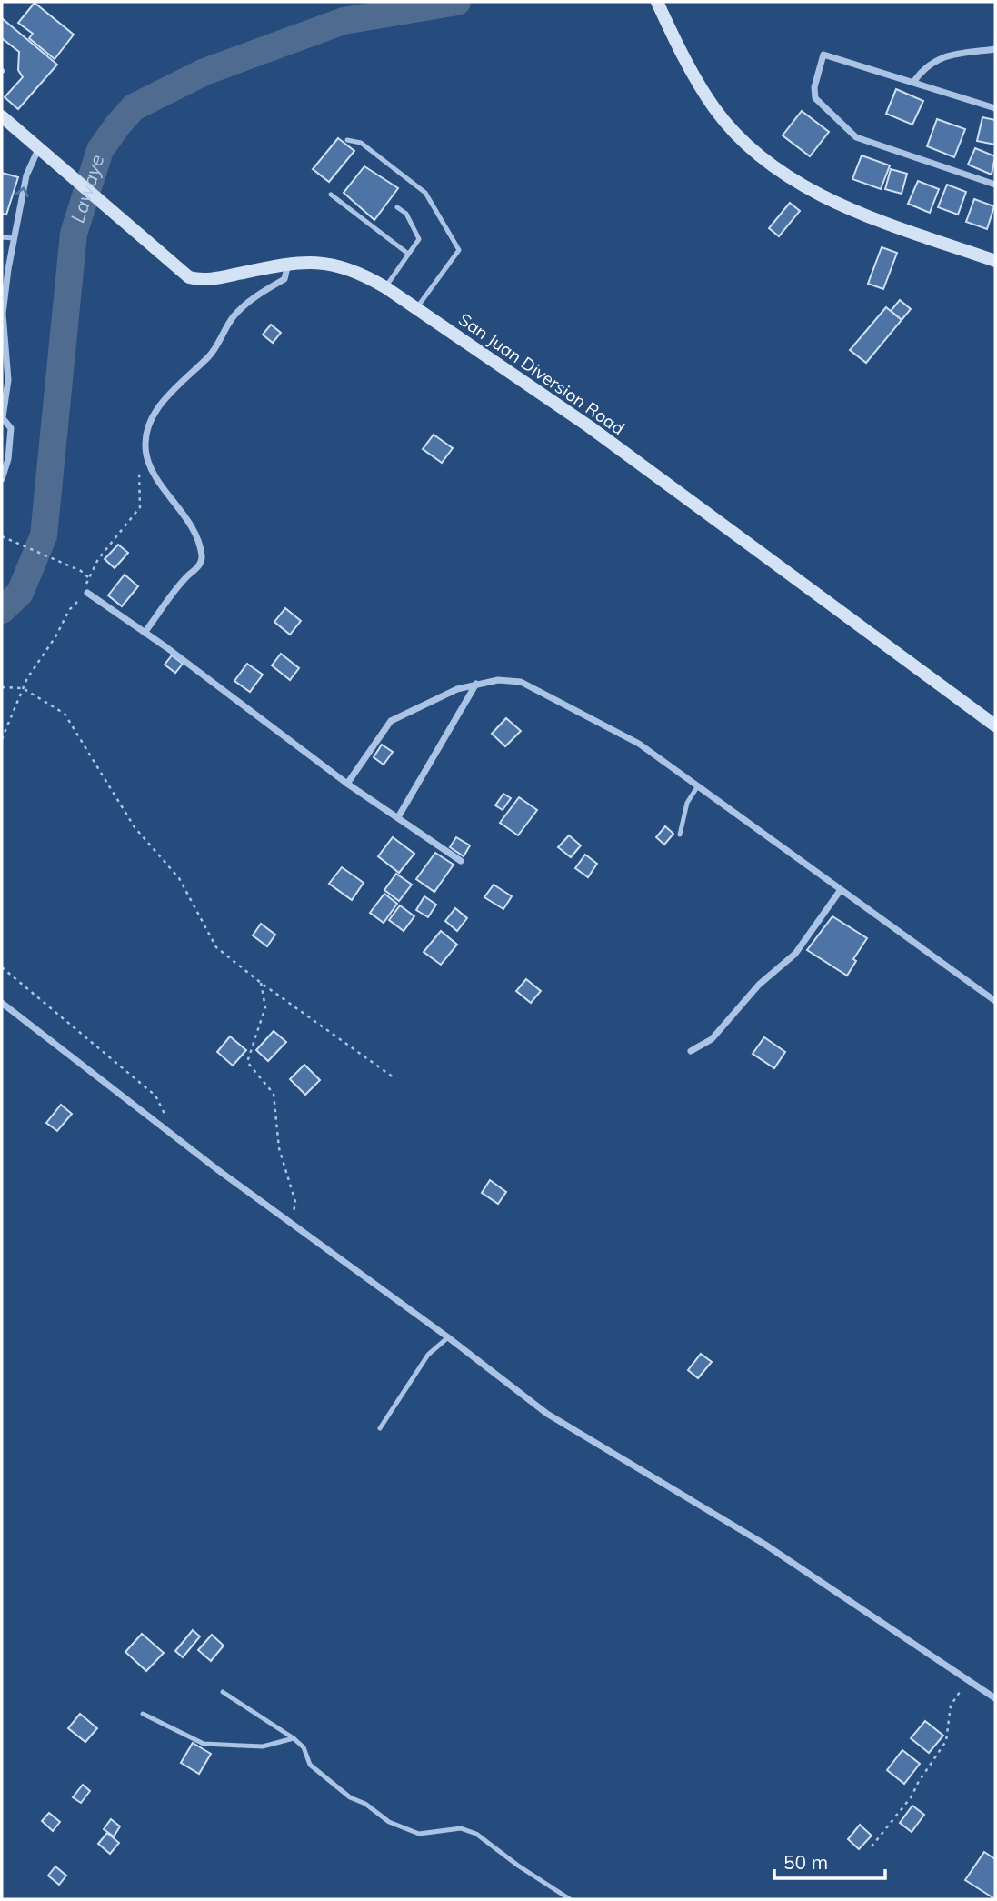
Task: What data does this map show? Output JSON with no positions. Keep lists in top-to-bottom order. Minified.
{"streets":{"street":["San Juan Diversion Road"]},"water":["Lawaye"],"scale_bar":"50 m"}
